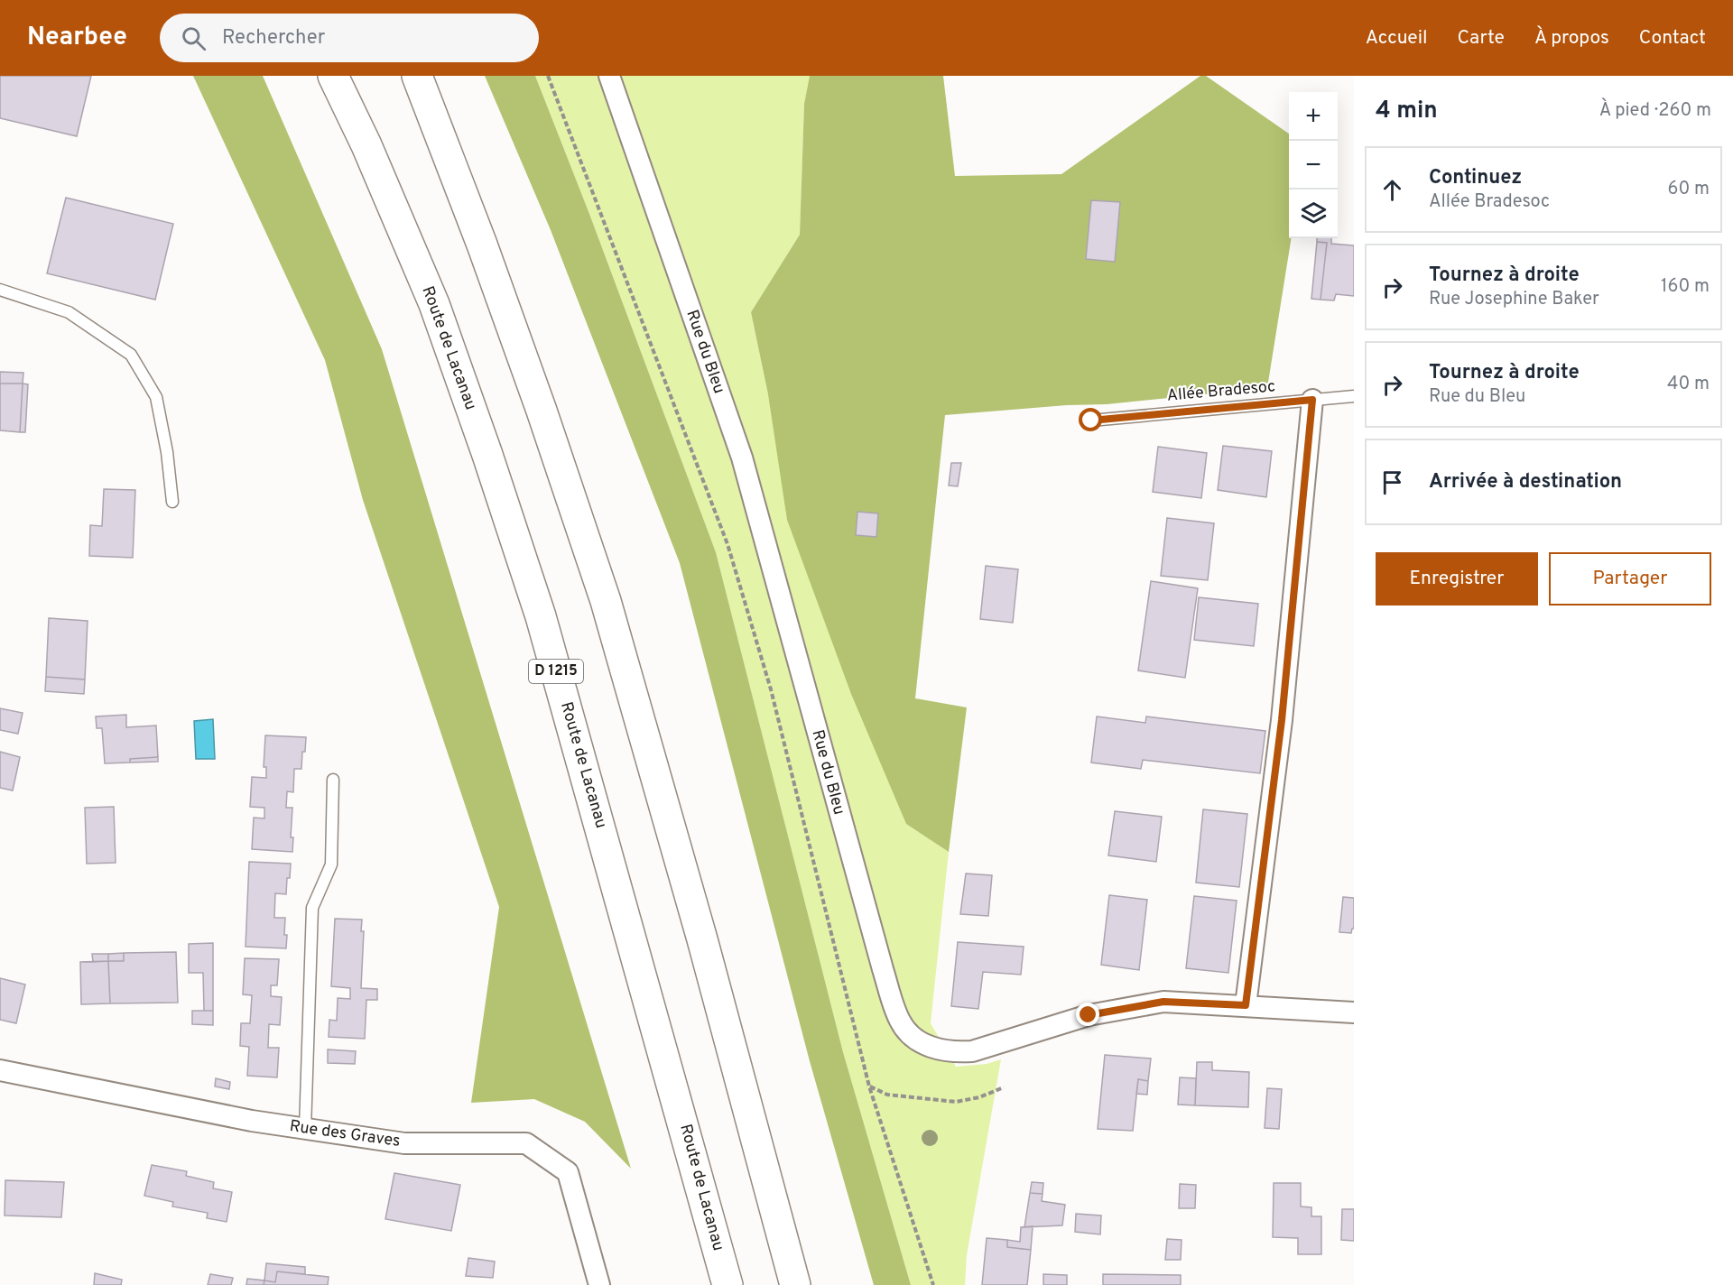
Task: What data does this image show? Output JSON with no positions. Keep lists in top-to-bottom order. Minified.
{"streets":{"main road":["Route de Lacanau","D 1215"],"street":["Rue du Bleu","Rue des Graves"],"lane":["Allée Bradesoc"]},"page":{"header":"Nearbee","search":"Rechercher","nav":["Accueil","Carte","À propos","Contact"],"heading":["4 min","À pied · 260 m"],"map_buttons":["+","−"],"list":[["Continuez","Allée Bradesoc","60 m"],["Tournez à droite","Rue Josephine Baker","160 m"],["Tournez à droite","Rue du Bleu","40 m"],"Arrivée à destination"],"buttons":["Enregistrer","Partager"]}}
